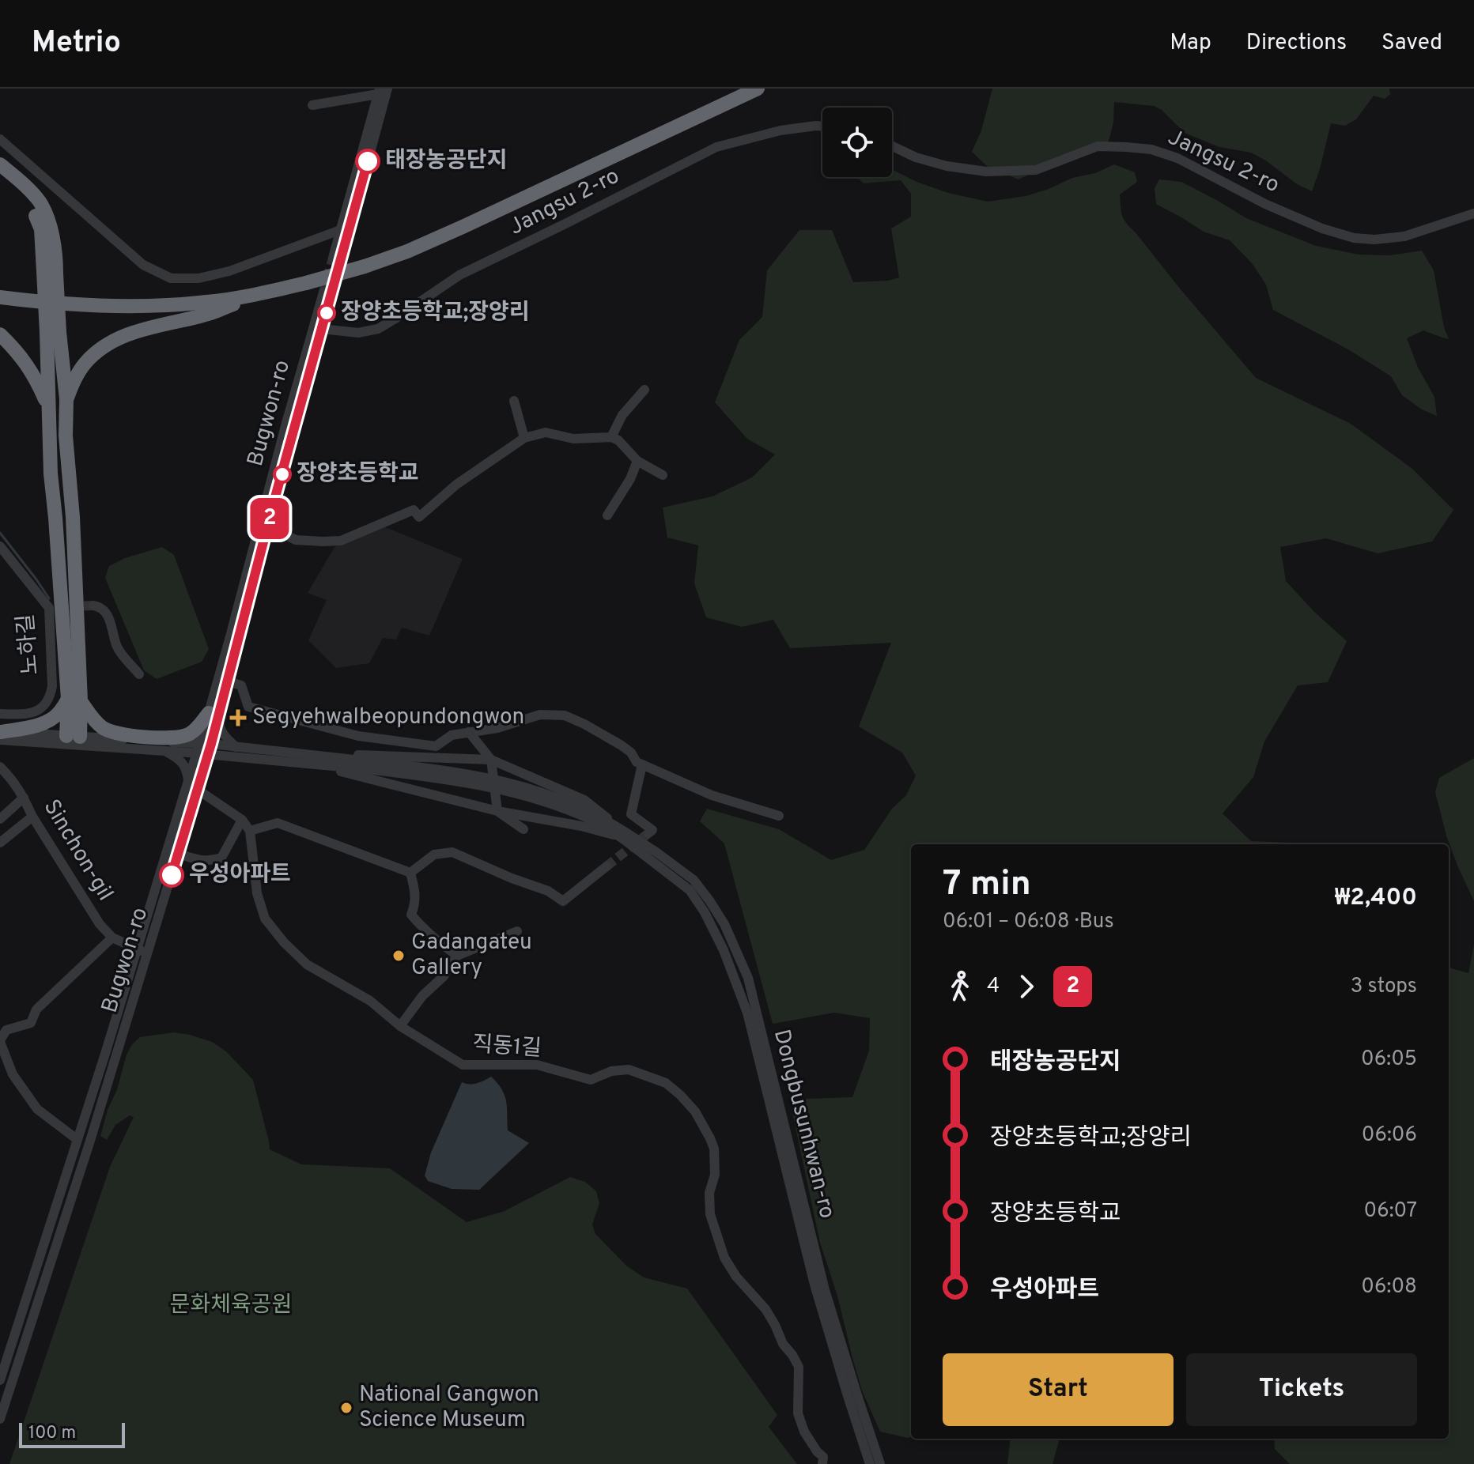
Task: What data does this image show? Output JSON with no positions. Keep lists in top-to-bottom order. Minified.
{"streets":{"street":["Jangsu 2-ro","Bugwon-ro","노하길","Sinchon-gil","직동1길","Dongbusunhwan-ro"]},"crossings":[["Jangsu 2-ro","Bugwon-ro"],["Bugwon-ro","Sinchon-gil"],["Bugwon-ro","직동1길"]],"parks":["문화체육공원"],"places":{"other":["태장농공단지","장양초등학교;장양리","장양초등학교","우성아파트","Gadangateu Gallery","National Gangwon Science Museum"],"health":["Segyehwalbeopundongwon"]},"lines":["bus line 2"],"scale_bar":"100 m","page":{"header":"Metrio","nav":["Map","Directions","Saved"],"on_map":"2","heading":["7 min","06:01 – 06:08 · Bus","₩2,400"],"legs":["4","2","3 stops"],"list":[{"name":"태장농공단지","value":"06:05"},{"name":"장양초등학교;장양리","value":"06:06"},{"name":"장양초등학교","value":"06:07"},{"name":"우성아파트","value":"06:08"}],"buttons":["Start","Tickets"],"scale":"100 m"}}
